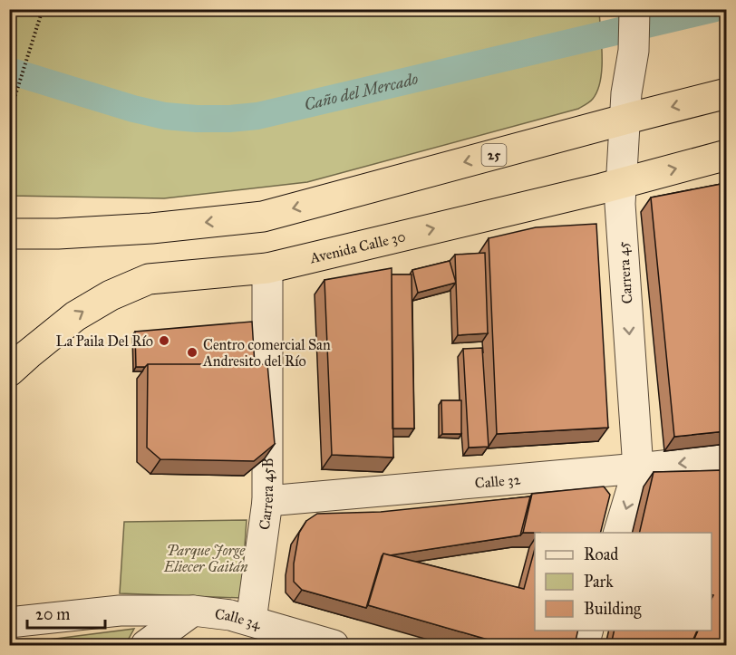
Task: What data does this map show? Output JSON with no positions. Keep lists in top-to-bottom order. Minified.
{"streets":{"highway":["25","Avenida Calle 30"],"street":["Carrera 45","Calle 32","Carrera 45B","Calle 34"]},"crossings":[["25","Carrera 45"],["Avenida Calle 30","Carrera 45"],["Avenida Calle 30","Carrera 45B"],["Carrera 45","Calle 32"],["Calle 32","Carrera 45B"],["Carrera 45B","Calle 34"]],"one_way":["Carrera 45"],"water":["Caño del Mercado"],"parks":["Parque Jorge Eliecer Gaitán"],"places":["La Paila Del Río","Centro comercial San Andresito del Río"],"legend":["Road","Park","Building"],"scale_bar":"20 m"}
